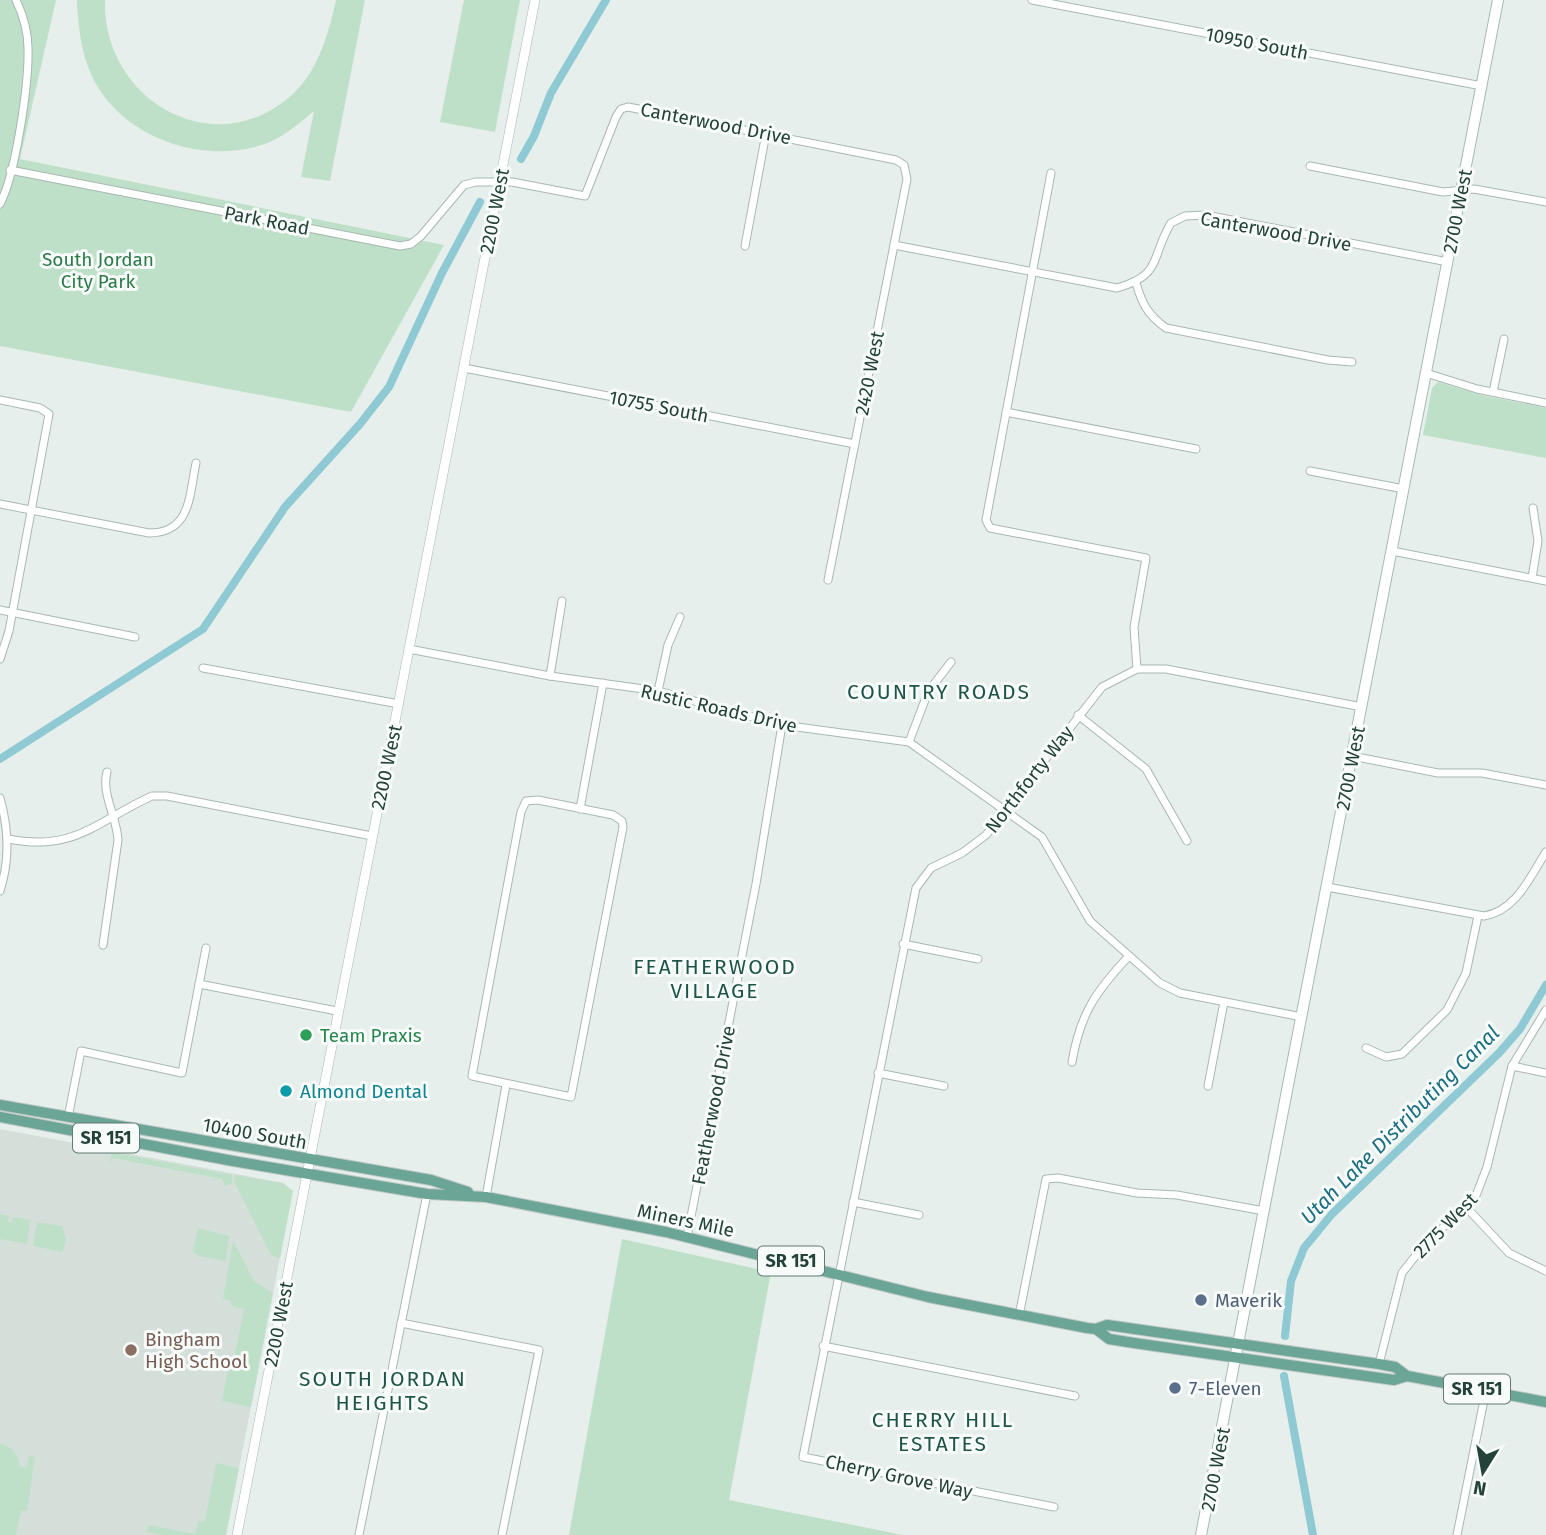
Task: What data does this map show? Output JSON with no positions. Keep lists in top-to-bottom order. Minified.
{"streets":{"main road":["2700 West","10400 South","SR 151","Miners Mile"],"street":["10950 South","Canterwood Drive","2200 West","Park Road","2420 West","10755 South","Rustic Roads Drive","Northforty Way","Featherwood Drive","2775 West","Cherry Grove Way"]},"crossings":[["10950 South","2700 West"],["Canterwood Drive","2200 West"],["Canterwood Drive","2700 West"],["Canterwood Drive","Park Road"],["Canterwood Drive","2420 West"],["2200 West","Park Road"],["2200 West","10755 South"],["2200 West","Rustic Roads Drive"],["2200 West","10400 South"],["2700 West","Rustic Roads Drive"],["2700 West","Northforty Way"],["2700 West","SR 151"],["2420 West","10755 South"],["Rustic Roads Drive","Northforty Way"],["Rustic Roads Drive","Featherwood Drive"],["Northforty Way","Miners Mile"],["Northforty Way","Cherry Grove Way"],["Featherwood Drive","Miners Mile"],["10400 South","SR 151"],["10400 South","Miners Mile"],["SR 151","Miners Mile"],["SR 151","2775 West"],["Miners Mile","Cherry Grove Way"]],"districts":["COUNTRY ROADS","FEATHERWOOD VILLAGE","SOUTH JORDAN HEIGHTS","CHERRY HILL ESTATES"],"water":["Utah Lake Distributing Canal"],"parks":["South Jordan City Park"],"places":["Team Praxis","Almond Dental","Maverik","Bingham High School","7-Eleven"],"north":"bottom"}
